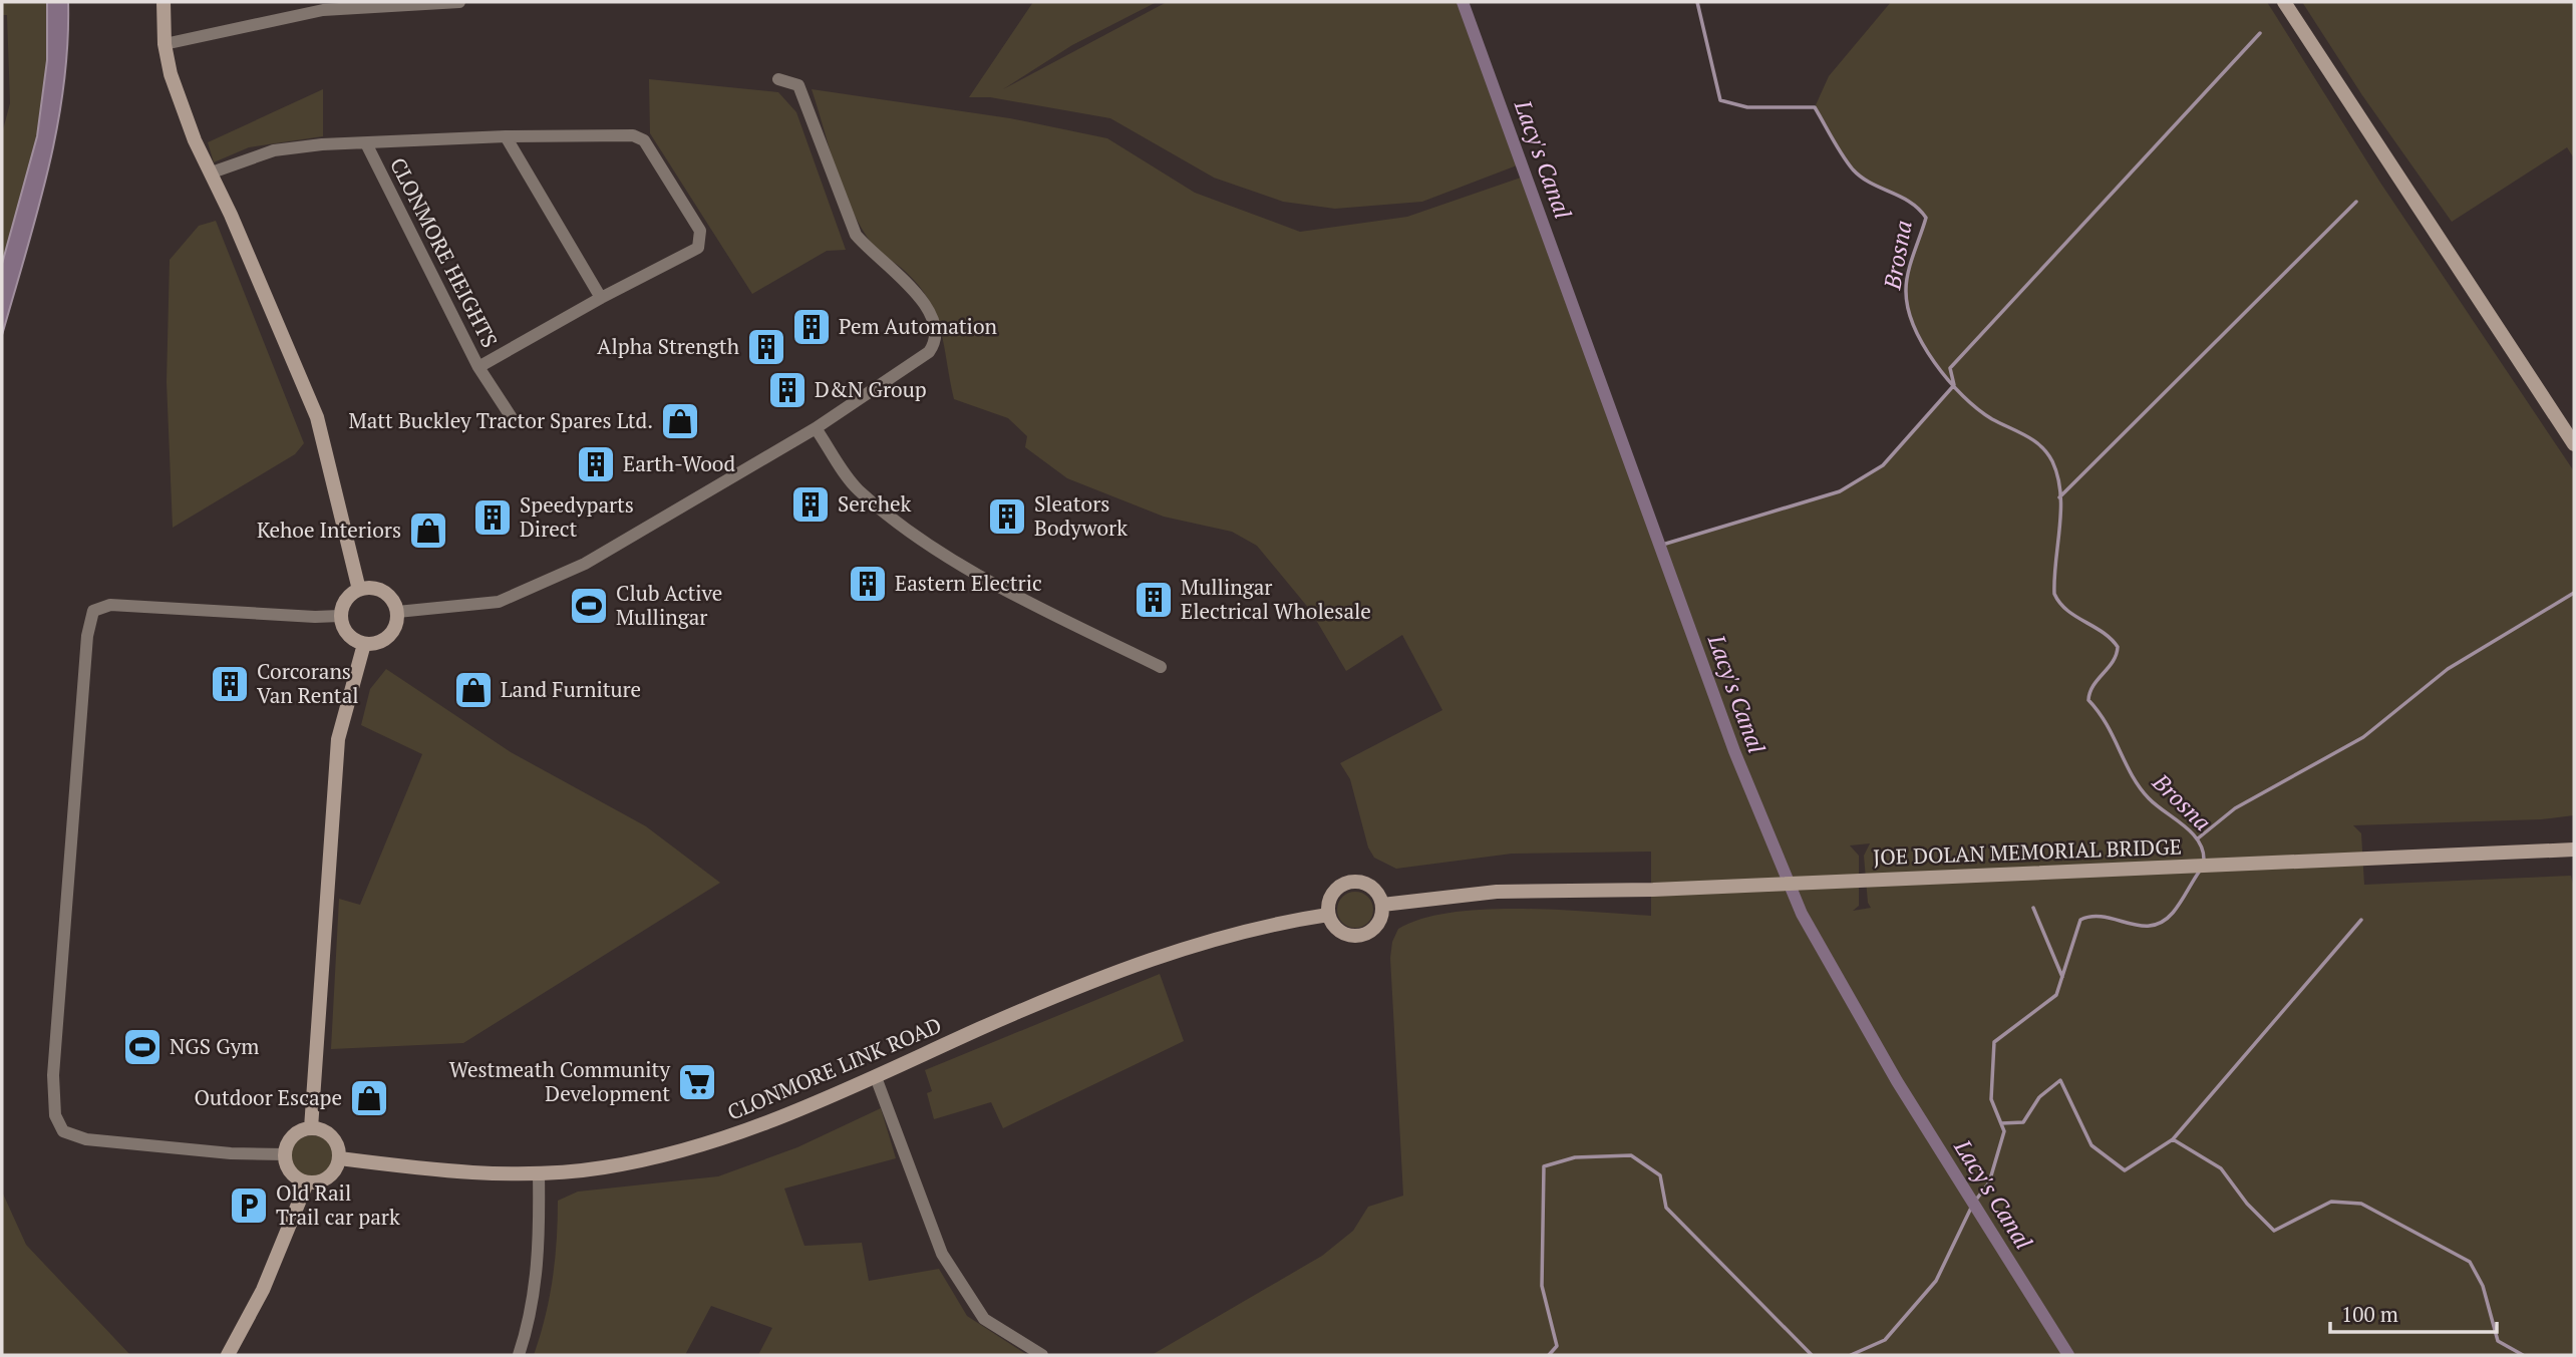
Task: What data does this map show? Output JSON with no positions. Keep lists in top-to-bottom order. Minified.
{"streets":{"main road":["JOE DOLAN MEMORIAL BRIDGE","CLONMORE LINK ROAD"],"street":["CLONMORE HEIGHTS"]},"crossings":[["JOE DOLAN MEMORIAL BRIDGE","CLONMORE LINK ROAD"]],"water":["Lacy's Canal","Brosna"],"places":{"building":["Pem Automation","Alpha Strength","D&N Group","Earth-Wood","Serchek","Sleators Bodywork","Speedyparts Direct","Eastern Electric","Mullingar Electrical Wholesale","Corcorans Van Rental"],"shop":["Matt Buckley Tractor Spares Ltd.","Kehoe Interiors","Land Furniture","Outdoor Escape"],"sports":["Club Active Mullingar","NGS Gym"],"supermarket":["Westmeath Community Development"],"parking":["Old Rail Trail car park"]},"scale_bar":"100 m"}
